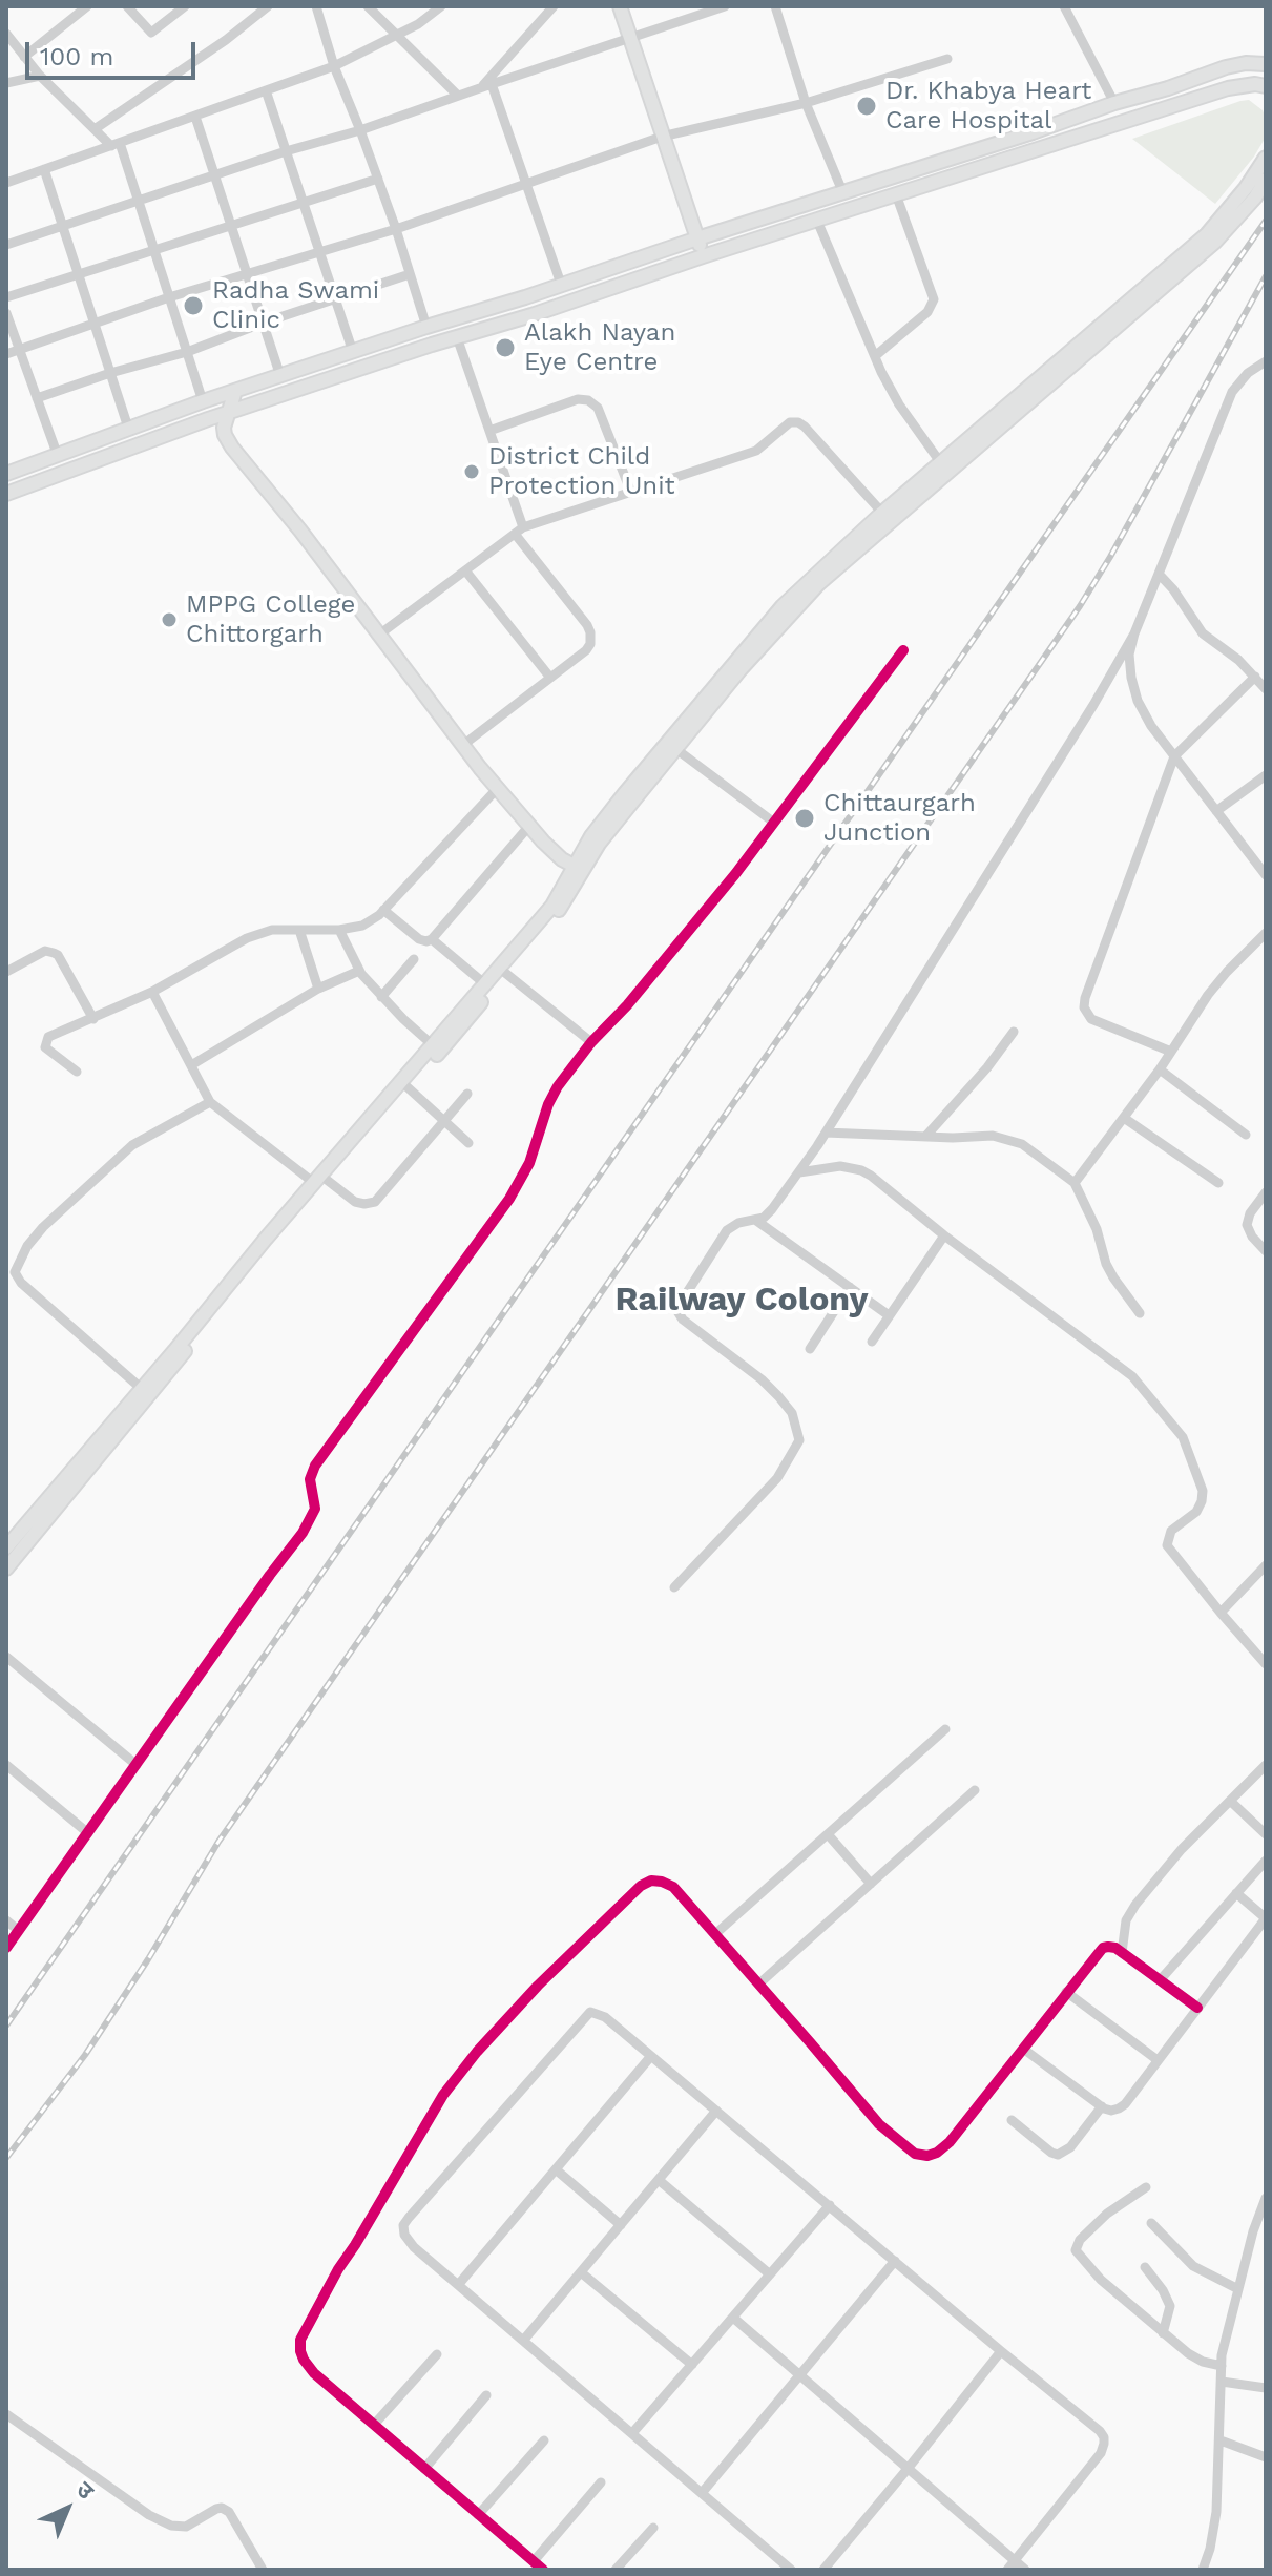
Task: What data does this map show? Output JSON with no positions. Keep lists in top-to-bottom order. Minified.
{"districts":["Railway Colony"],"places":["Dr. Khabya Heart Care Hospital","Radha Swami Clinic","Alakh Nayan Eye Centre","District Child Protection Unit","MPPG College Chittorgarh","Chittaurgarh Junction"],"scale_bar":"100 m","north":"top right"}
